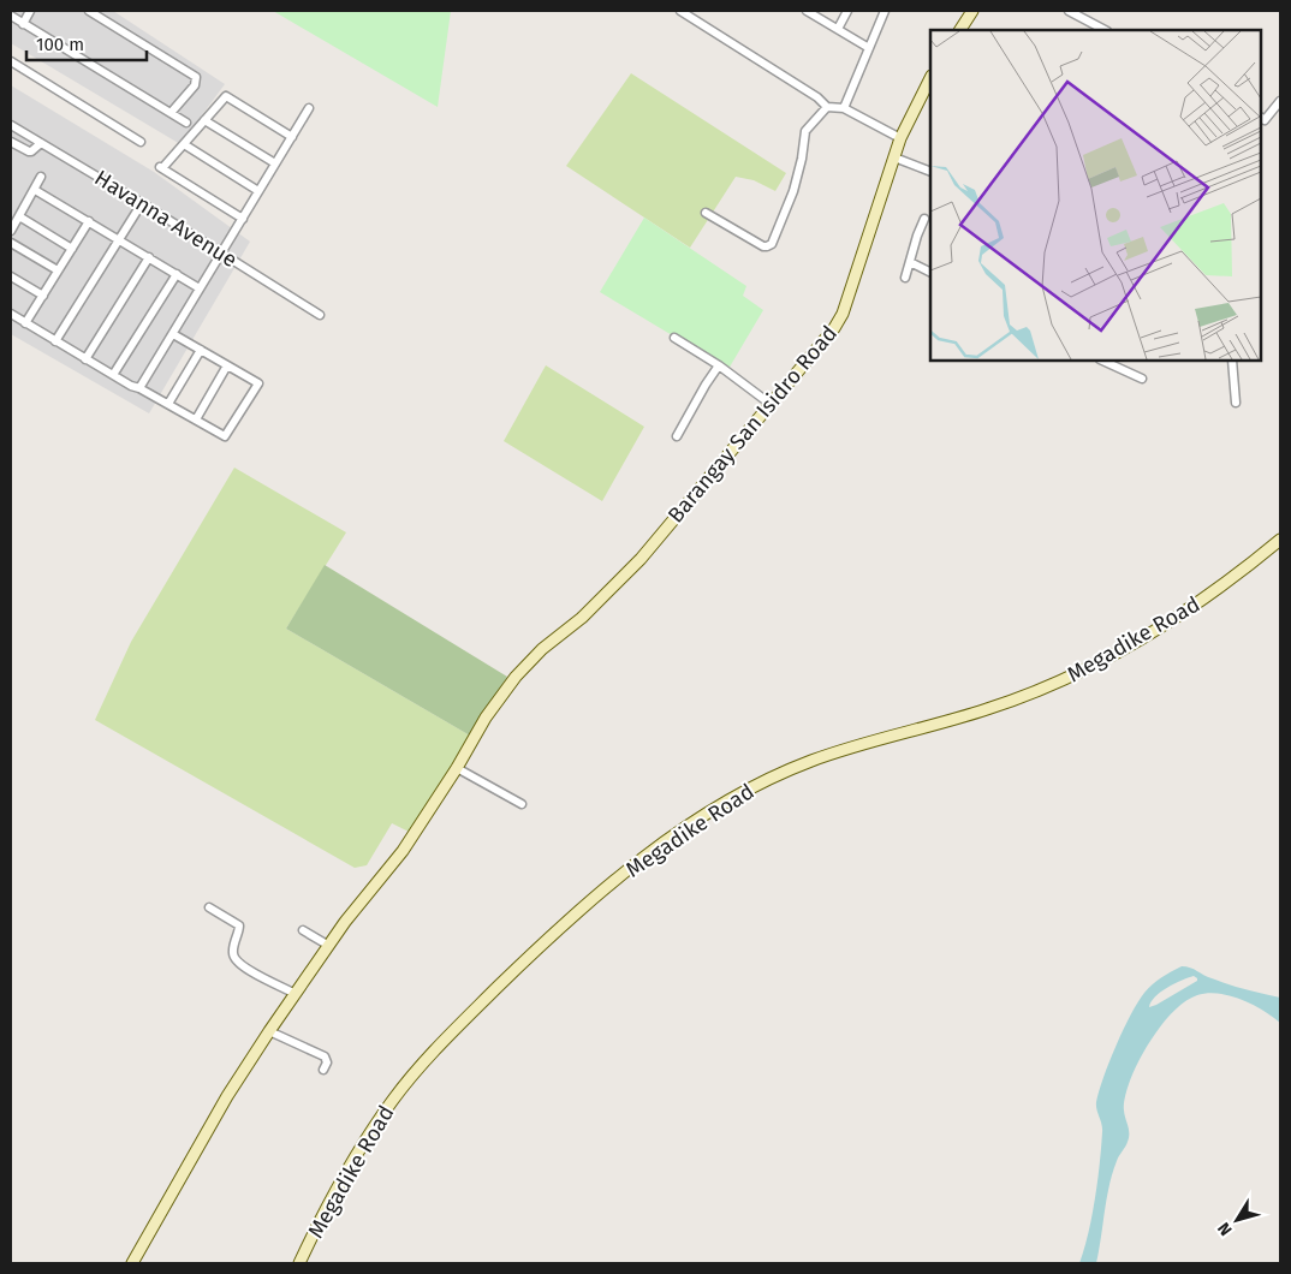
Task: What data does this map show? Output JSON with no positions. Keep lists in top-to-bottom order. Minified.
{"streets":{"street":["Havanna Avenue","Barangay San Isidro Road","Megadike Road"]},"scale_bar":"100 m","north":"bottom left"}
